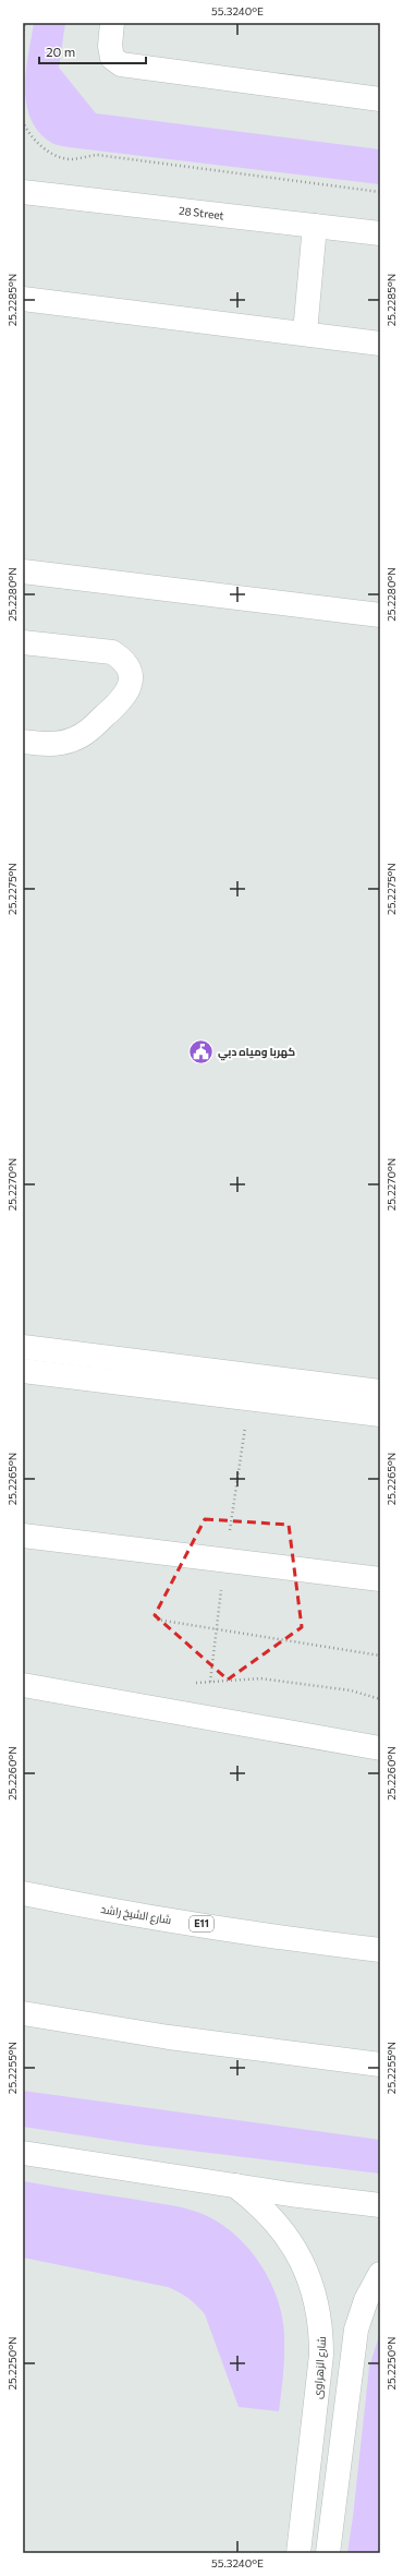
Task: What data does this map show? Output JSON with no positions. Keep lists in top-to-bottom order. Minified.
{"streets":{"main road":["28 Street","شارع الشيخ راشد","E11","شارع الزهراوى"]},"places":{"public building":["كهربا ومياه دبي"]},"scale_bar":"20 m","coordinates":["55.3240°E","25.2285°N","25.2280°N","25.2275°N","25.2270°N","25.2265°N","25.2260°N","25.2255°N","25.2250°N"]}
